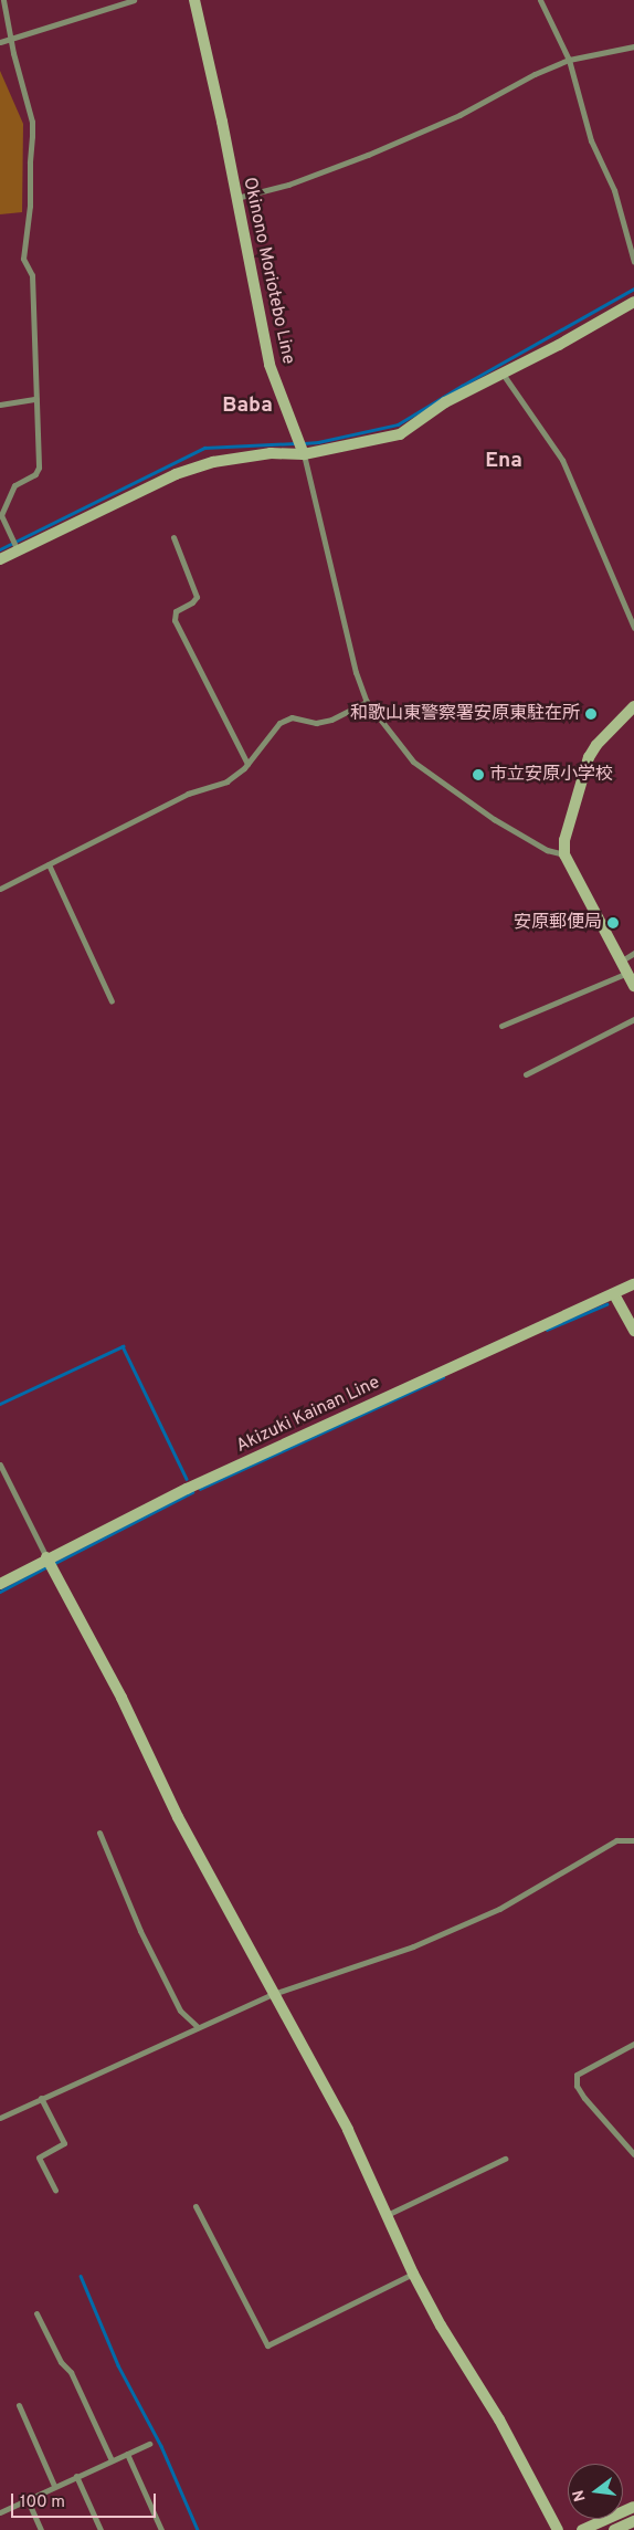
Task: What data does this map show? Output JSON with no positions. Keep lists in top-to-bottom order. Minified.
{"streets":{"main road":["Okinono Moriotebo Line","Akizuki Kainan Line"]},"districts":["Baba","Ena"],"places":["和歌山東警察署安原東駐在所","市立安原小学校","安原郵便局"],"scale_bar":"100 m","north":"left"}
